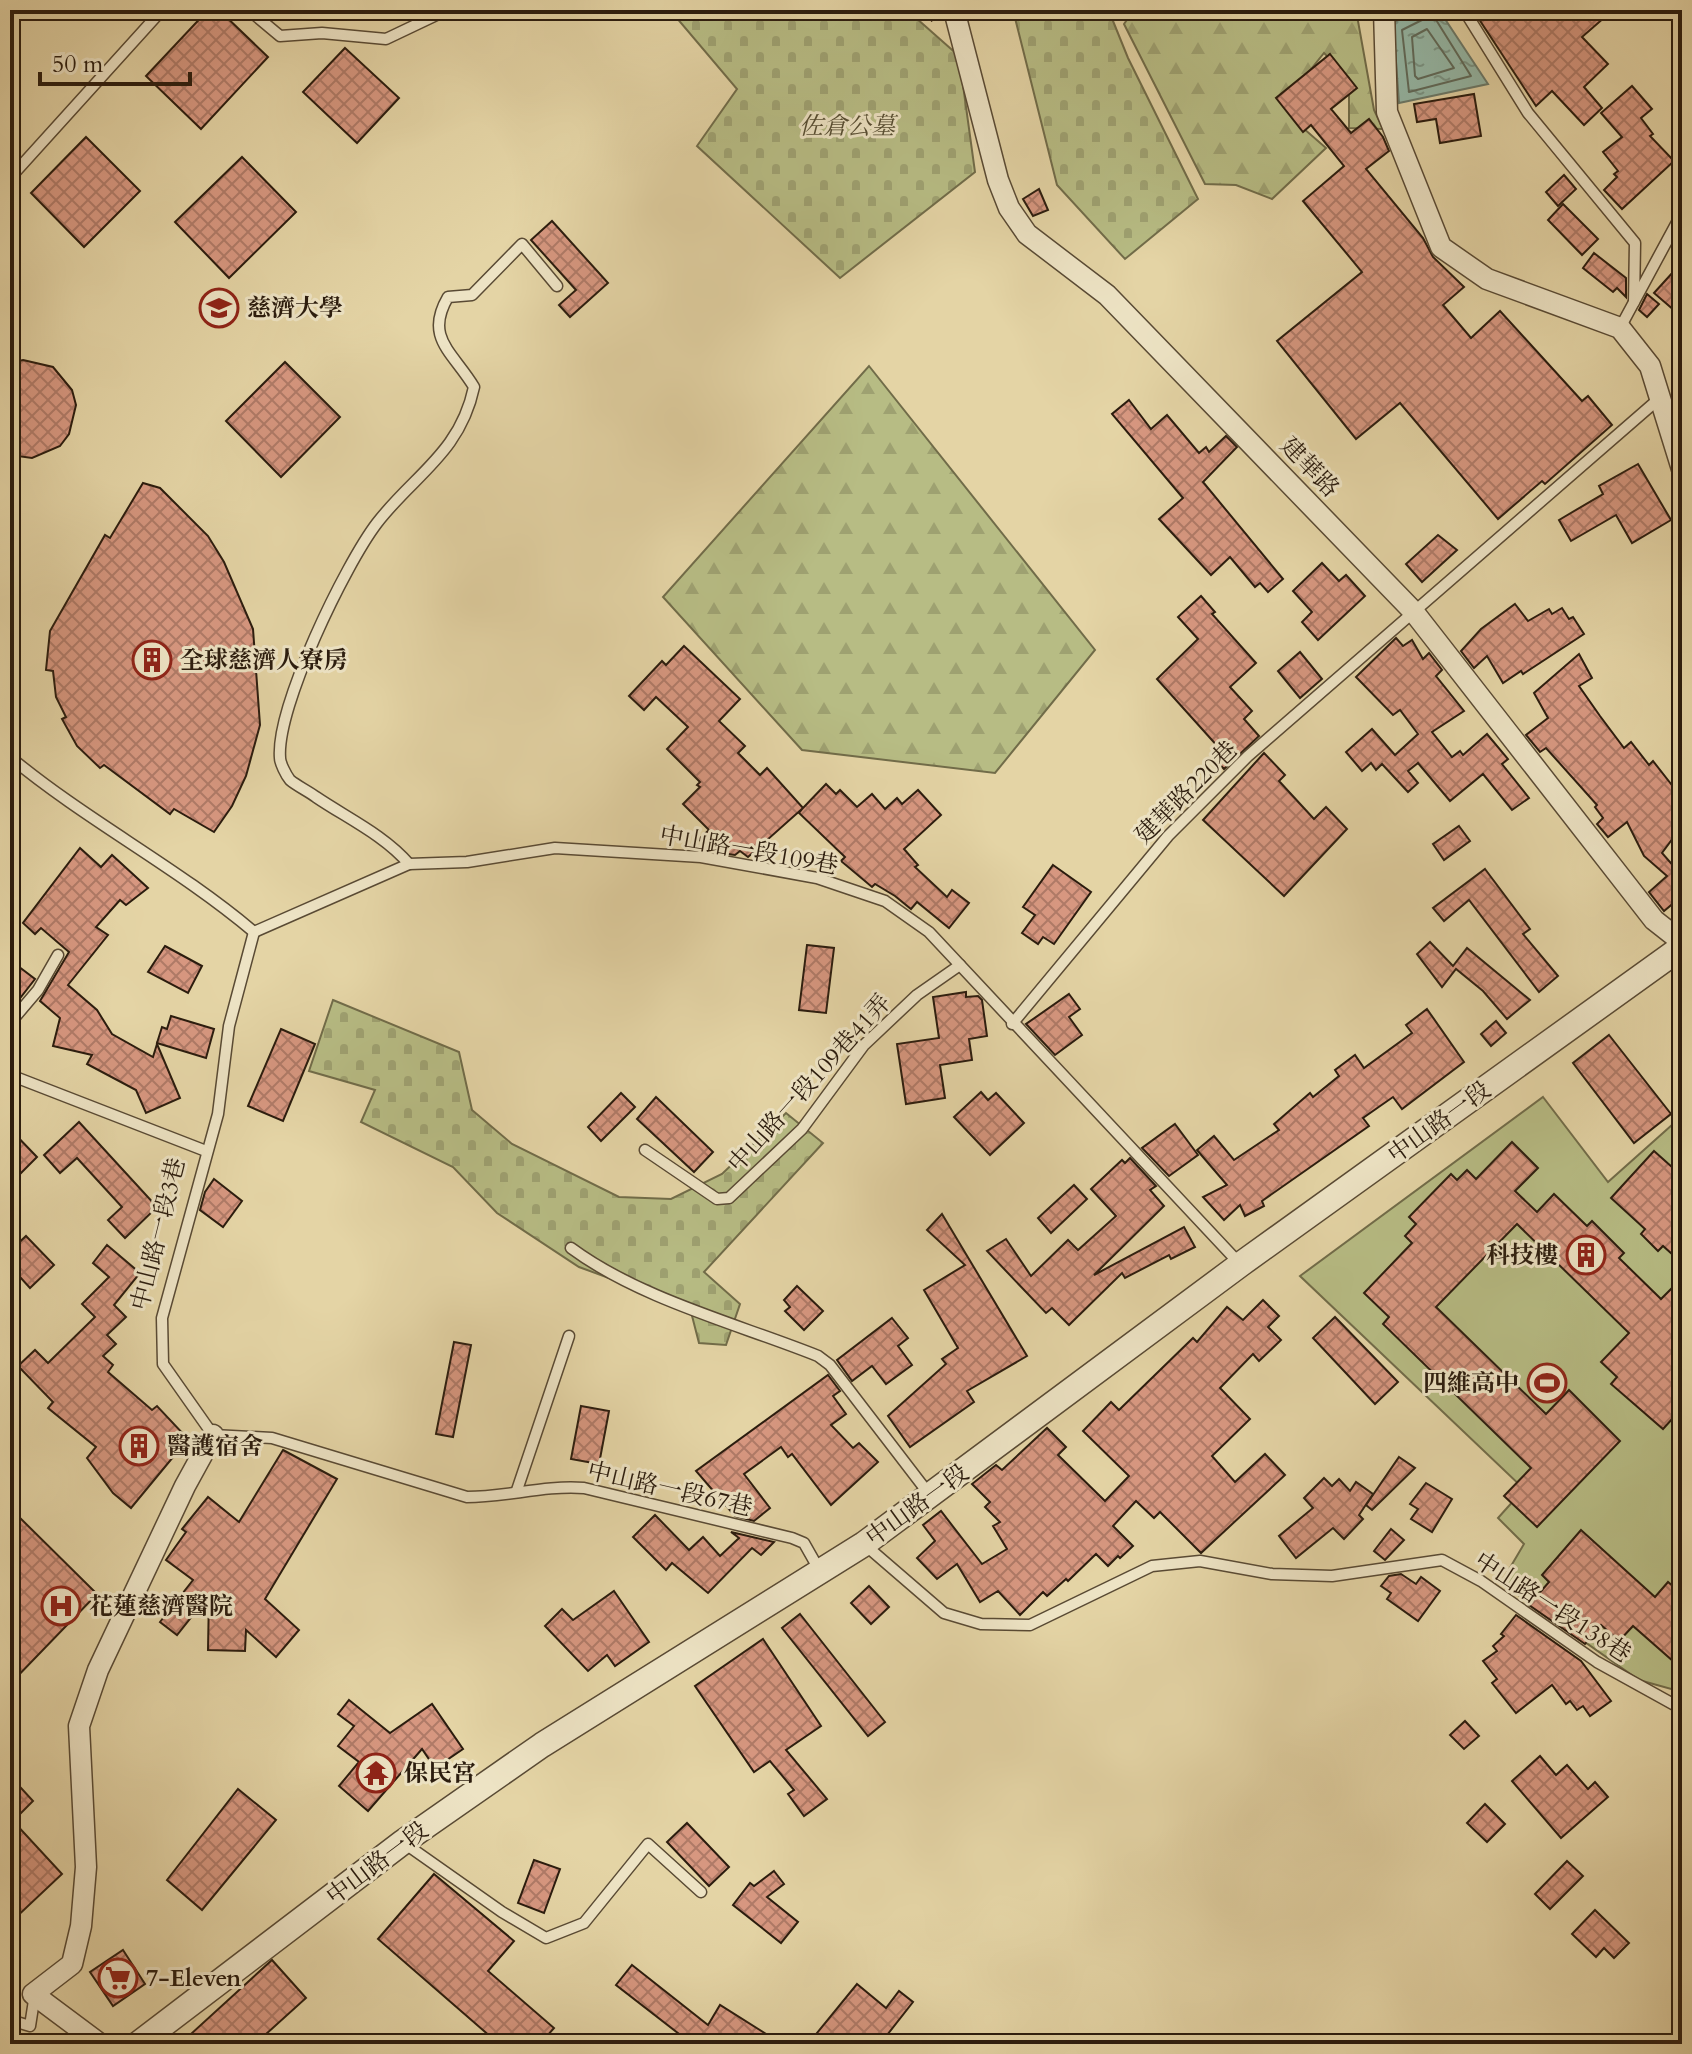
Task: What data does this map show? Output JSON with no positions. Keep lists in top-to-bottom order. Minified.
{"streets":{"street":["建華路","中山路一段"],"lane":["建華路220巷","中山路一段109巷","中山路一段109巷41弄","中山路一段3巷","中山路一段67巷","中山路一段138巷"]},"crossings":[["建華路","建華路220巷"],["建華路","中山路一段"],["建華路220巷","中山路一段109巷"],["中山路一段109巷","中山路一段109巷41弄"],["中山路一段109巷","中山路一段"],["中山路一段109巷","中山路一段3巷"],["中山路一段","中山路一段67巷"],["中山路一段","中山路一段138巷"],["中山路一段3巷","中山路一段67巷"]],"parks":["佐倉公墓"],"places":{"school or university":["慈濟大學"],"building":["全球慈濟人寮房","科技樓","醫護宿舍"],"sports":["四維高中"],"hospital":["花蓮慈濟醫院"],"temple":["保民宮"],"supermarket":["7-Eleven"]},"scale_bar":"50 m"}
